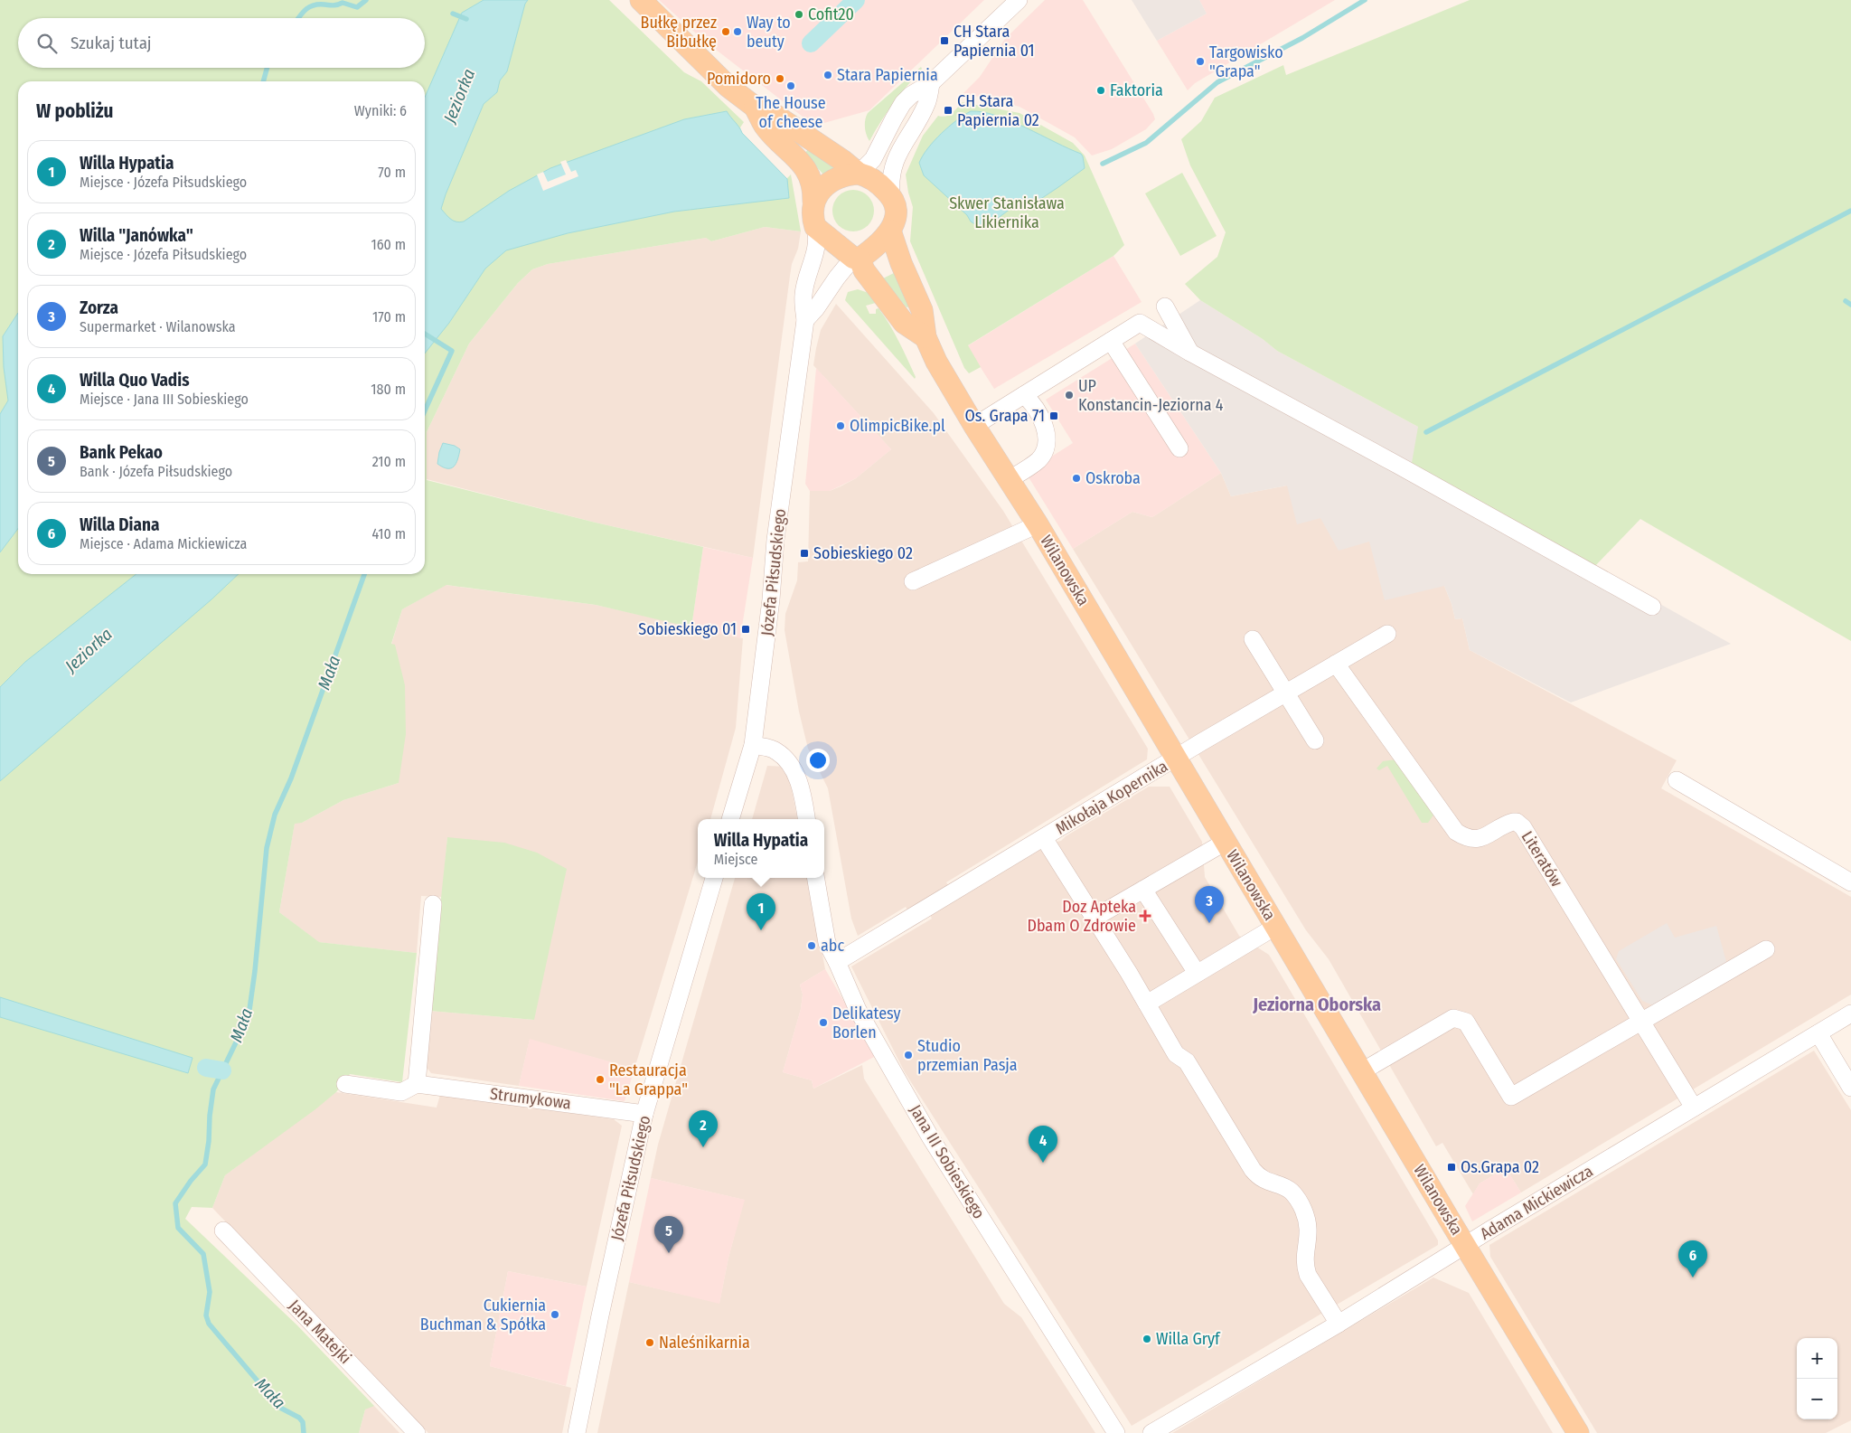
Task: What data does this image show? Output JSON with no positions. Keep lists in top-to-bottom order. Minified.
{"streets":{"main road":["Wilanowska"],"street":["Józefa Piłsudskiego","Mikołaja Kopernika","Literatów","Strumykowa","Jana III Sobieskiego","Adama Mickiewicza","Jana Matejki"]},"crossings":[["Wilanowska","Józefa Piłsudskiego"],["Wilanowska","Mikołaja Kopernika"],["Wilanowska","Adama Mickiewicza"],["Józefa Piłsudskiego","Strumykowa"],["Mikołaja Kopernika","Literatów"],["Mikołaja Kopernika","Jana III Sobieskiego"],["Literatów","Adama Mickiewicza"]],"districts":["Jeziorna Oborska"],"water":["Jeziorka","Mała"],"parks":["Skwer Stanisława Likiernika"],"places":{"other":["Cofit20","Bułkę przez Bibułkę","Way to beuty","Targowisko \"Grapa\"","Stara Papiernia","Pomidoro","The House of cheese","Faktoria","UP Konstancin-Jeziorna 4","OlimpicBike.pl","Oskroba","abc","Delikatesy Borlen","Studio przemian Pasja","Restauracja \"La Grappa\"","Cukiernia Buchman & Spółka","Willa Gryf","Naleśnikarnia"],"transit":["CH Stara Papiernia 01","CH Stara Papiernia 02","Os. Grapa 71","Sobieskiego 02","Sobieskiego 01","Os.Grapa 02"],"health":["Doz Apteka Dbam O Zdrowie"]},"page":{"search":"Szukaj tutaj","heading":["W pobliżu","Wyniki: 6"],"list":[{"mark":"1","name":"Willa Hypatia","note":"Miejsce · Józefa Piłsudskiego","value":"70 m"},{"mark":"2","name":"Willa \"Janówka\"","note":"Miejsce · Józefa Piłsudskiego","value":"160 m"},{"mark":"3","name":"Zorza","note":"Supermarket · Wilanowska","value":"170 m"},{"mark":"4","name":"Willa Quo Vadis","note":"Miejsce · Jana III Sobieskiego","value":"180 m"},{"mark":"5","name":"Bank Pekao","note":"Bank · Józefa Piłsudskiego","value":"210 m"},{"mark":"6","name":"Willa Diana","note":"Miejsce · Adama Mickiewicza","value":"410 m"}],"popup":["Willa Hypatia","Miejsce"],"pins":["3","1","2","4","5","6"],"map_buttons":["+","−"]}}
